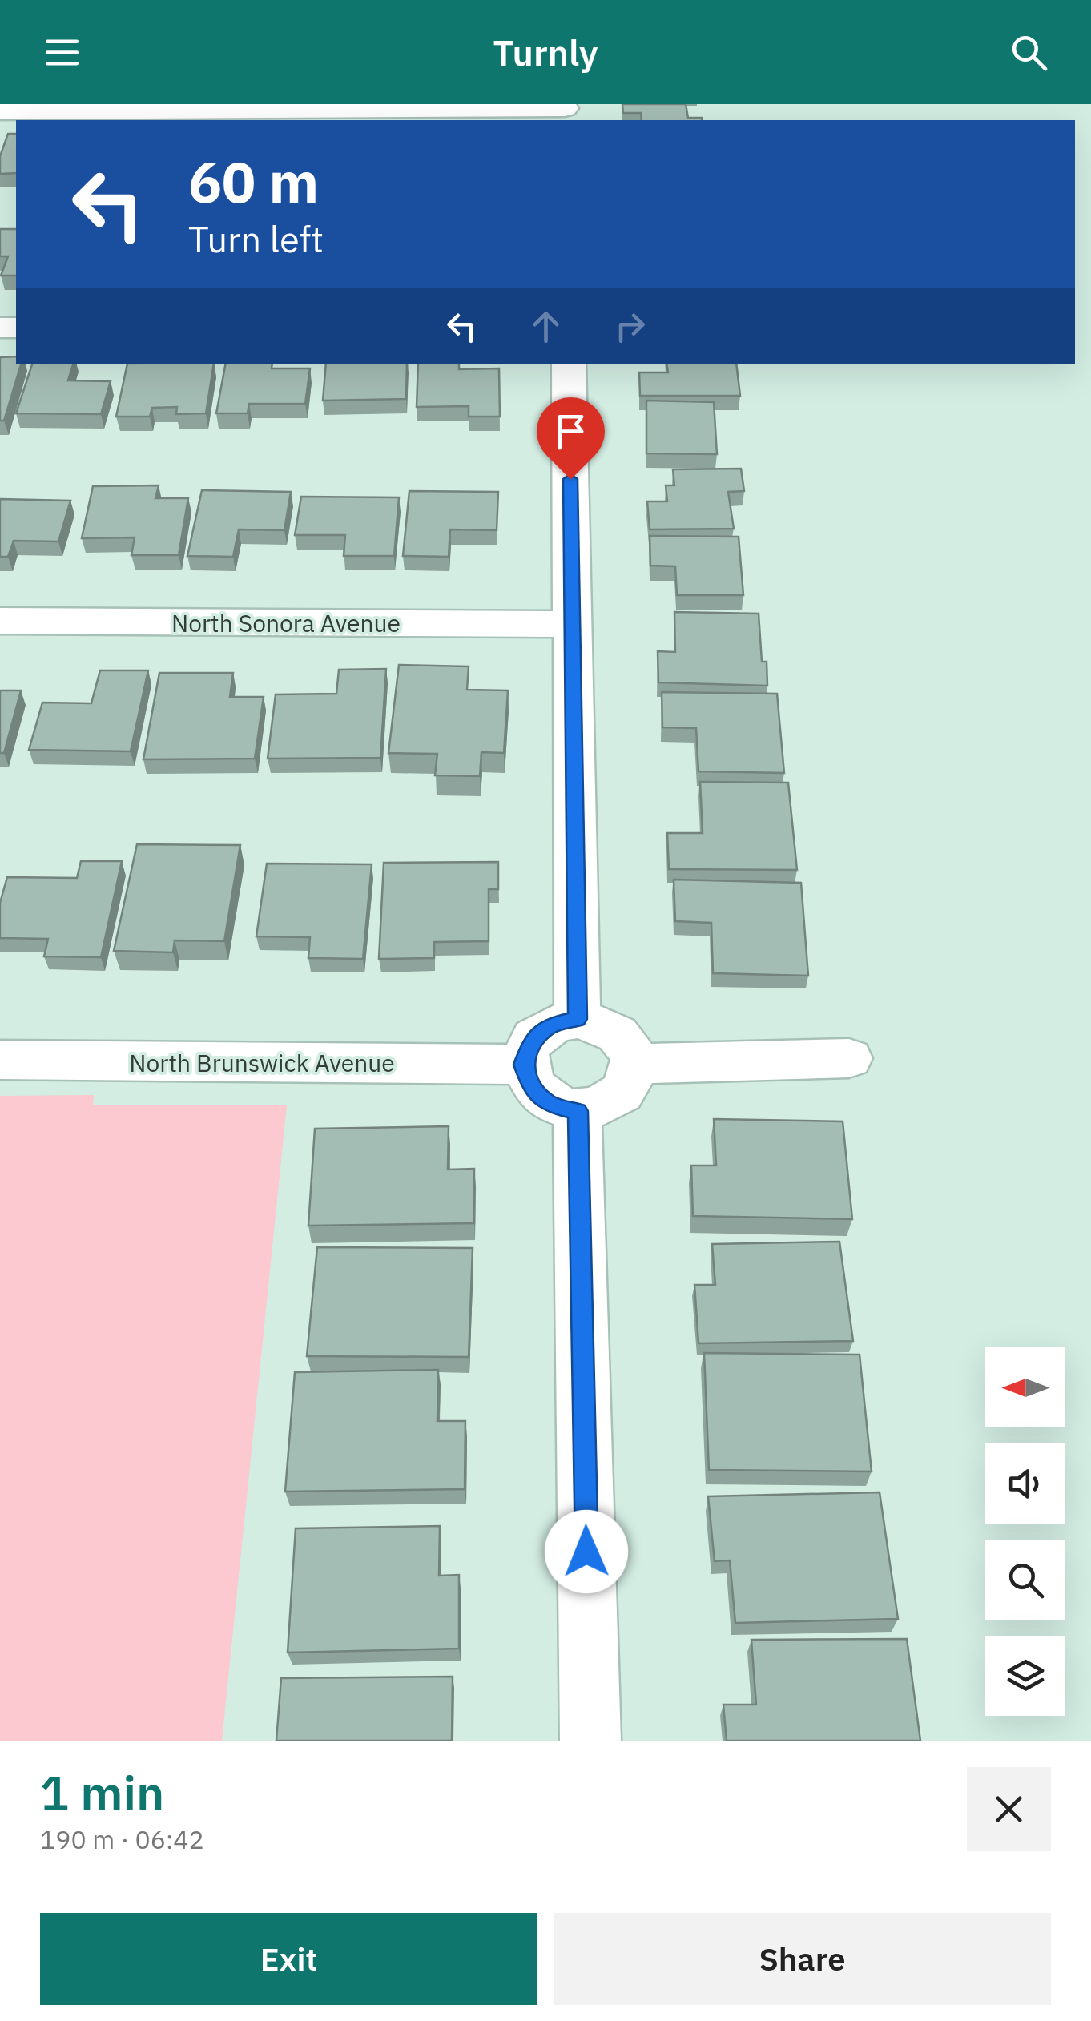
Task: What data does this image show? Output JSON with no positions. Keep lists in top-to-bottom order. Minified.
{"streets":{"street":["North Sonora Avenue","North Brunswick Avenue"]},"north":"left","page":{"header":"Turnly","turn":["60 m","Turn left"],"heading":["1 min","190 m · 06:42"],"buttons":["Exit","Share"]}}
